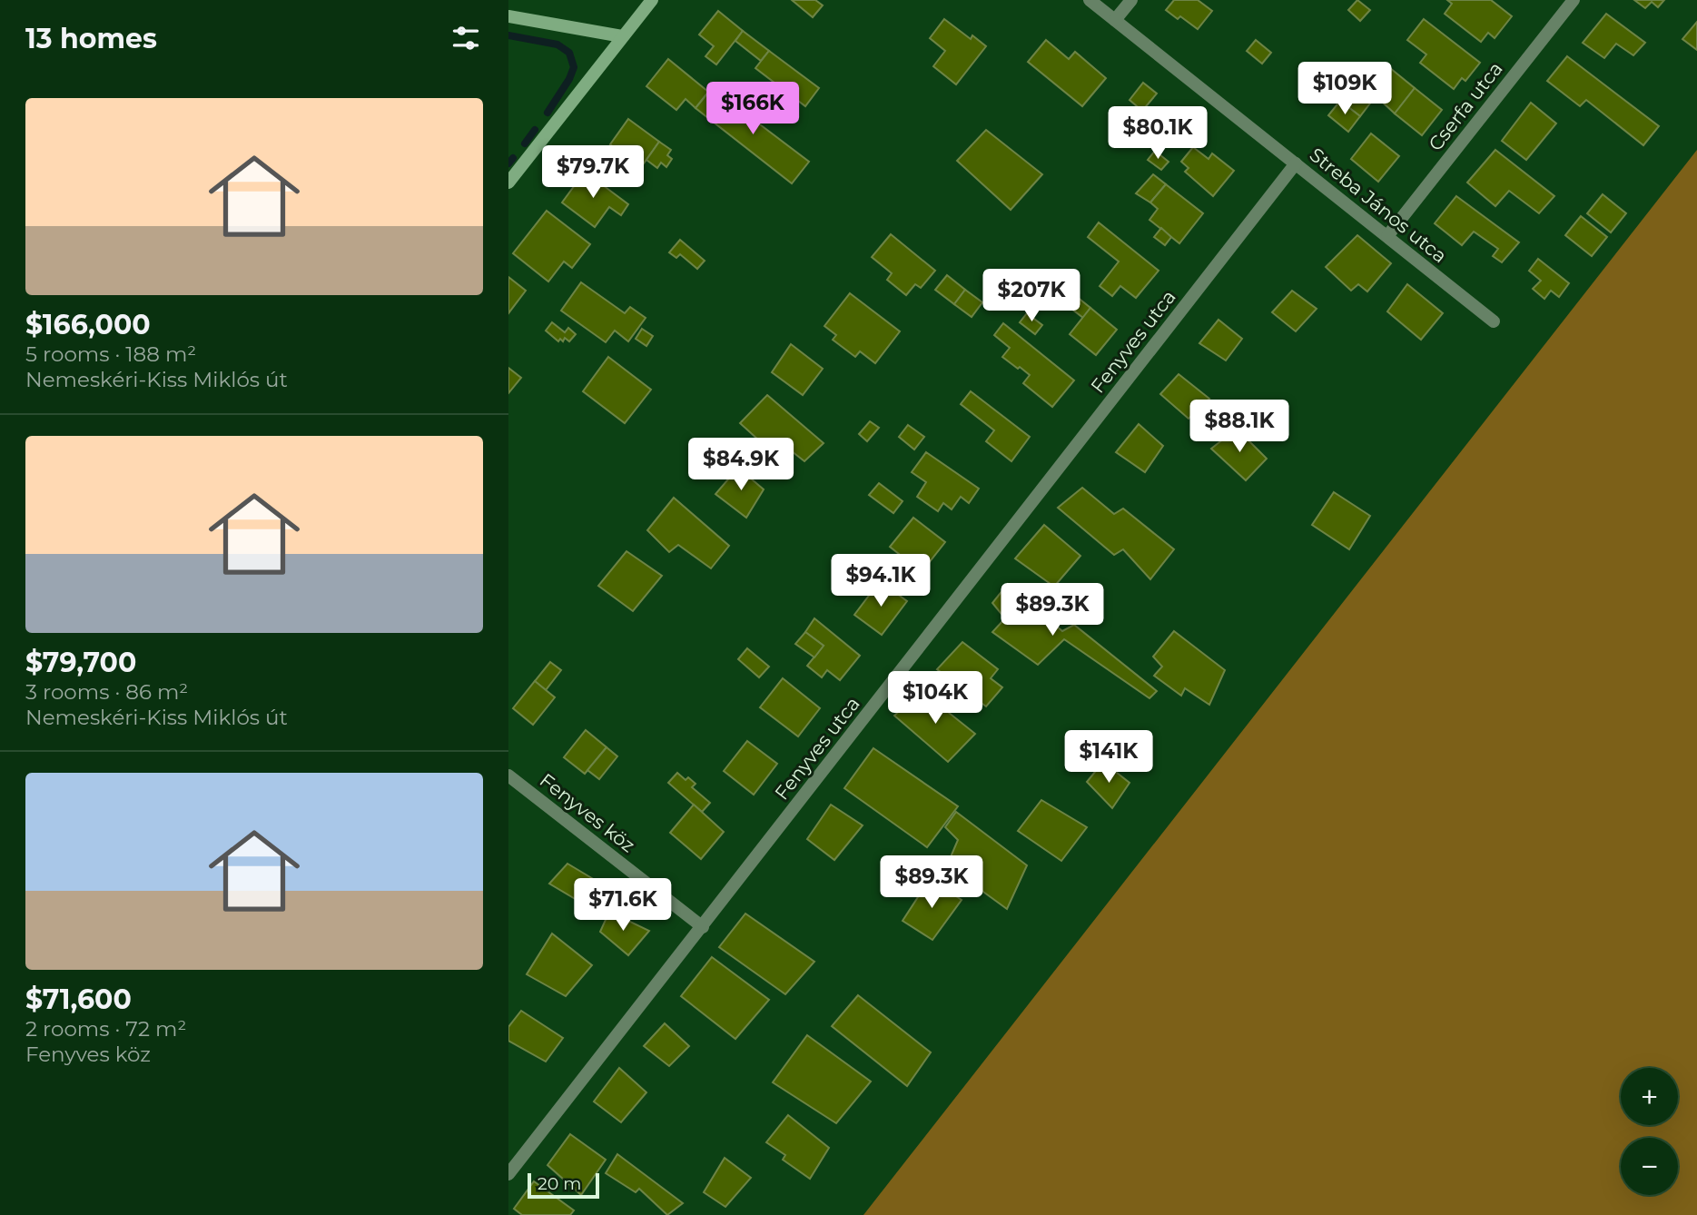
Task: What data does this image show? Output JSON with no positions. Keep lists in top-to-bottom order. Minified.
{"streets":{"street":["Cserfa utca","Streba János utca","Fenyves utca","Fenyves köz"]},"crossings":[["Cserfa utca","Streba János utca"],["Streba János utca","Fenyves utca"],["Fenyves utca","Fenyves köz"]],"scale_bar":"20 m","page":{"heading":"13 homes","price":["$109K","$166K","$80.1K","$79.7K","$207K","$88.1K","$84.9K","$94.1K","$89.3K","$104K","$141K","$89.3K","$71.6K"],"list":[{"name":"$166,000","note":"5 rooms · 188 m² · Nemeskéri-Kiss Miklós út"},{"name":"$79,700","note":"3 rooms · 86 m² · Nemeskéri-Kiss Miklós út"},{"name":"$71,600","note":"2 rooms · 72 m² · Fenyves köz"}],"map_buttons":["+","−"],"scale":"20 m"}}
